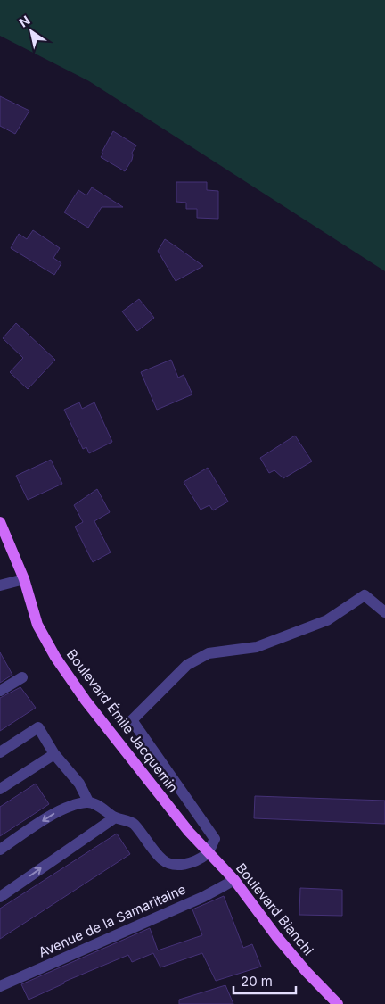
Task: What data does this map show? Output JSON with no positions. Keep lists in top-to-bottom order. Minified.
{"streets":{"main road":["Boulevard Émile Jacquemin","Boulevard Bianchi"],"street":["Avenue de la Samaritaine"]},"crossings":[["Boulevard Émile Jacquemin","Boulevard Bianchi"],["Boulevard Bianchi","Avenue de la Samaritaine"]],"scale_bar":"20 m","north":"top left"}
